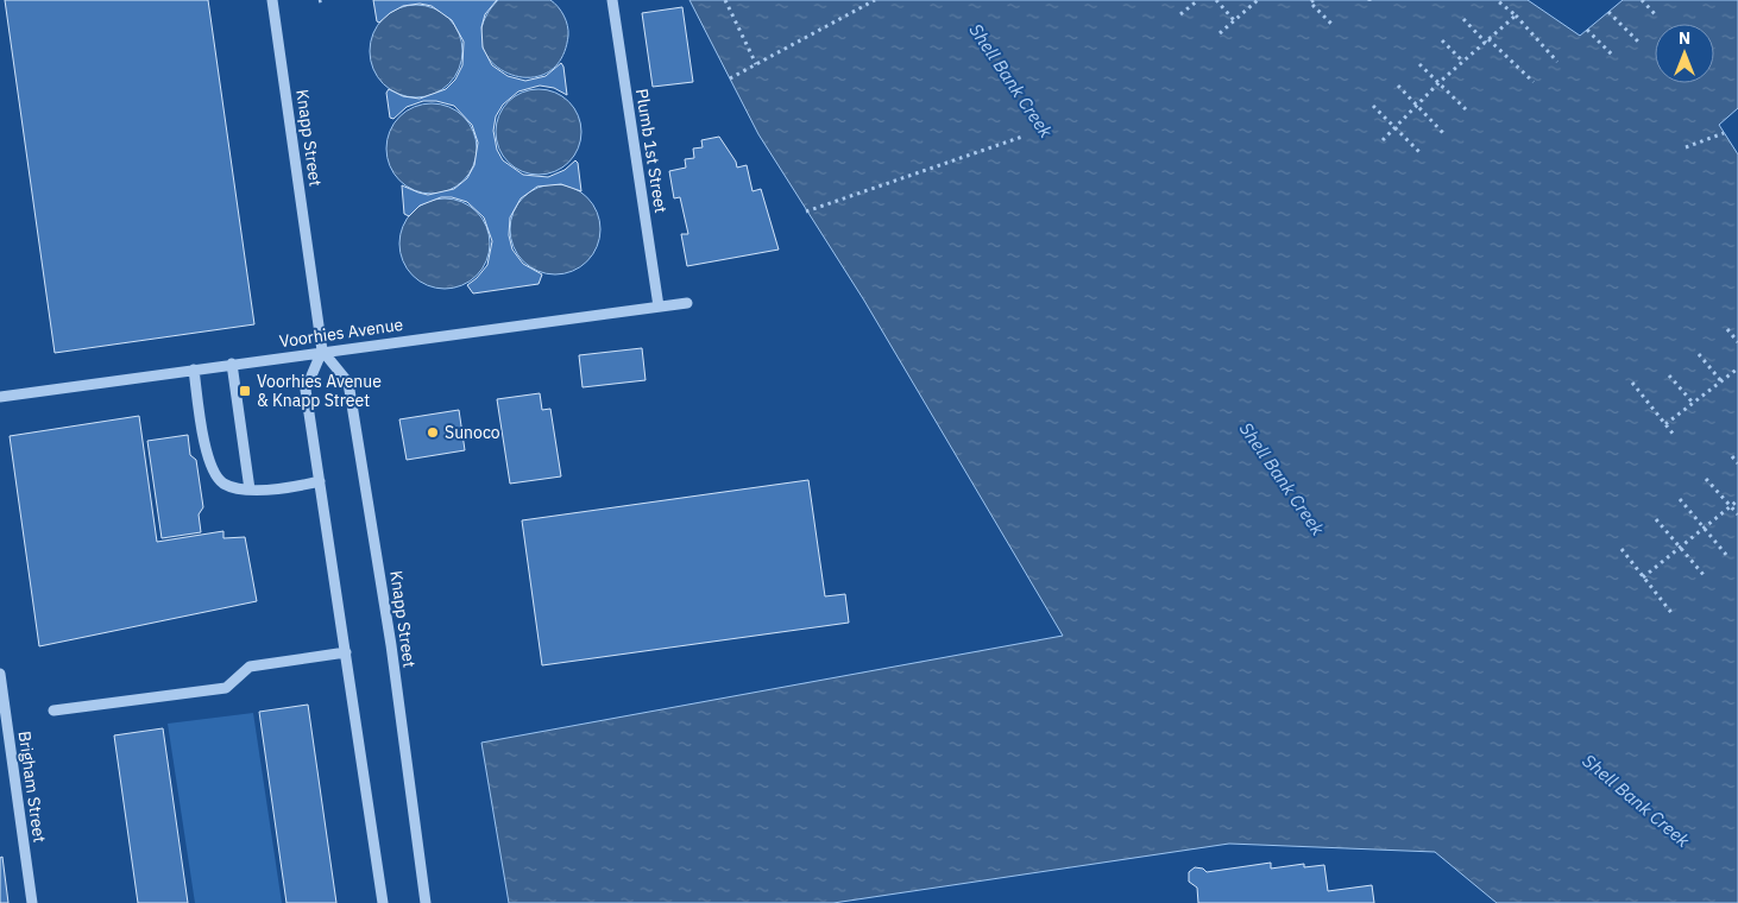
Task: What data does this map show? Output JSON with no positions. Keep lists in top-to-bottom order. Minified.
{"streets":{"street":["Knapp Street","Plumb 1st Street","Voorhies Avenue","Brigham Street"]},"crossings":[["Knapp Street","Voorhies Avenue"],["Plumb 1st Street","Voorhies Avenue"]],"water":["Shell Bank Creek"],"places":{"transit":["Voorhies Avenue & Knapp Street"],"other":["Sunoco"]},"north":"top"}
